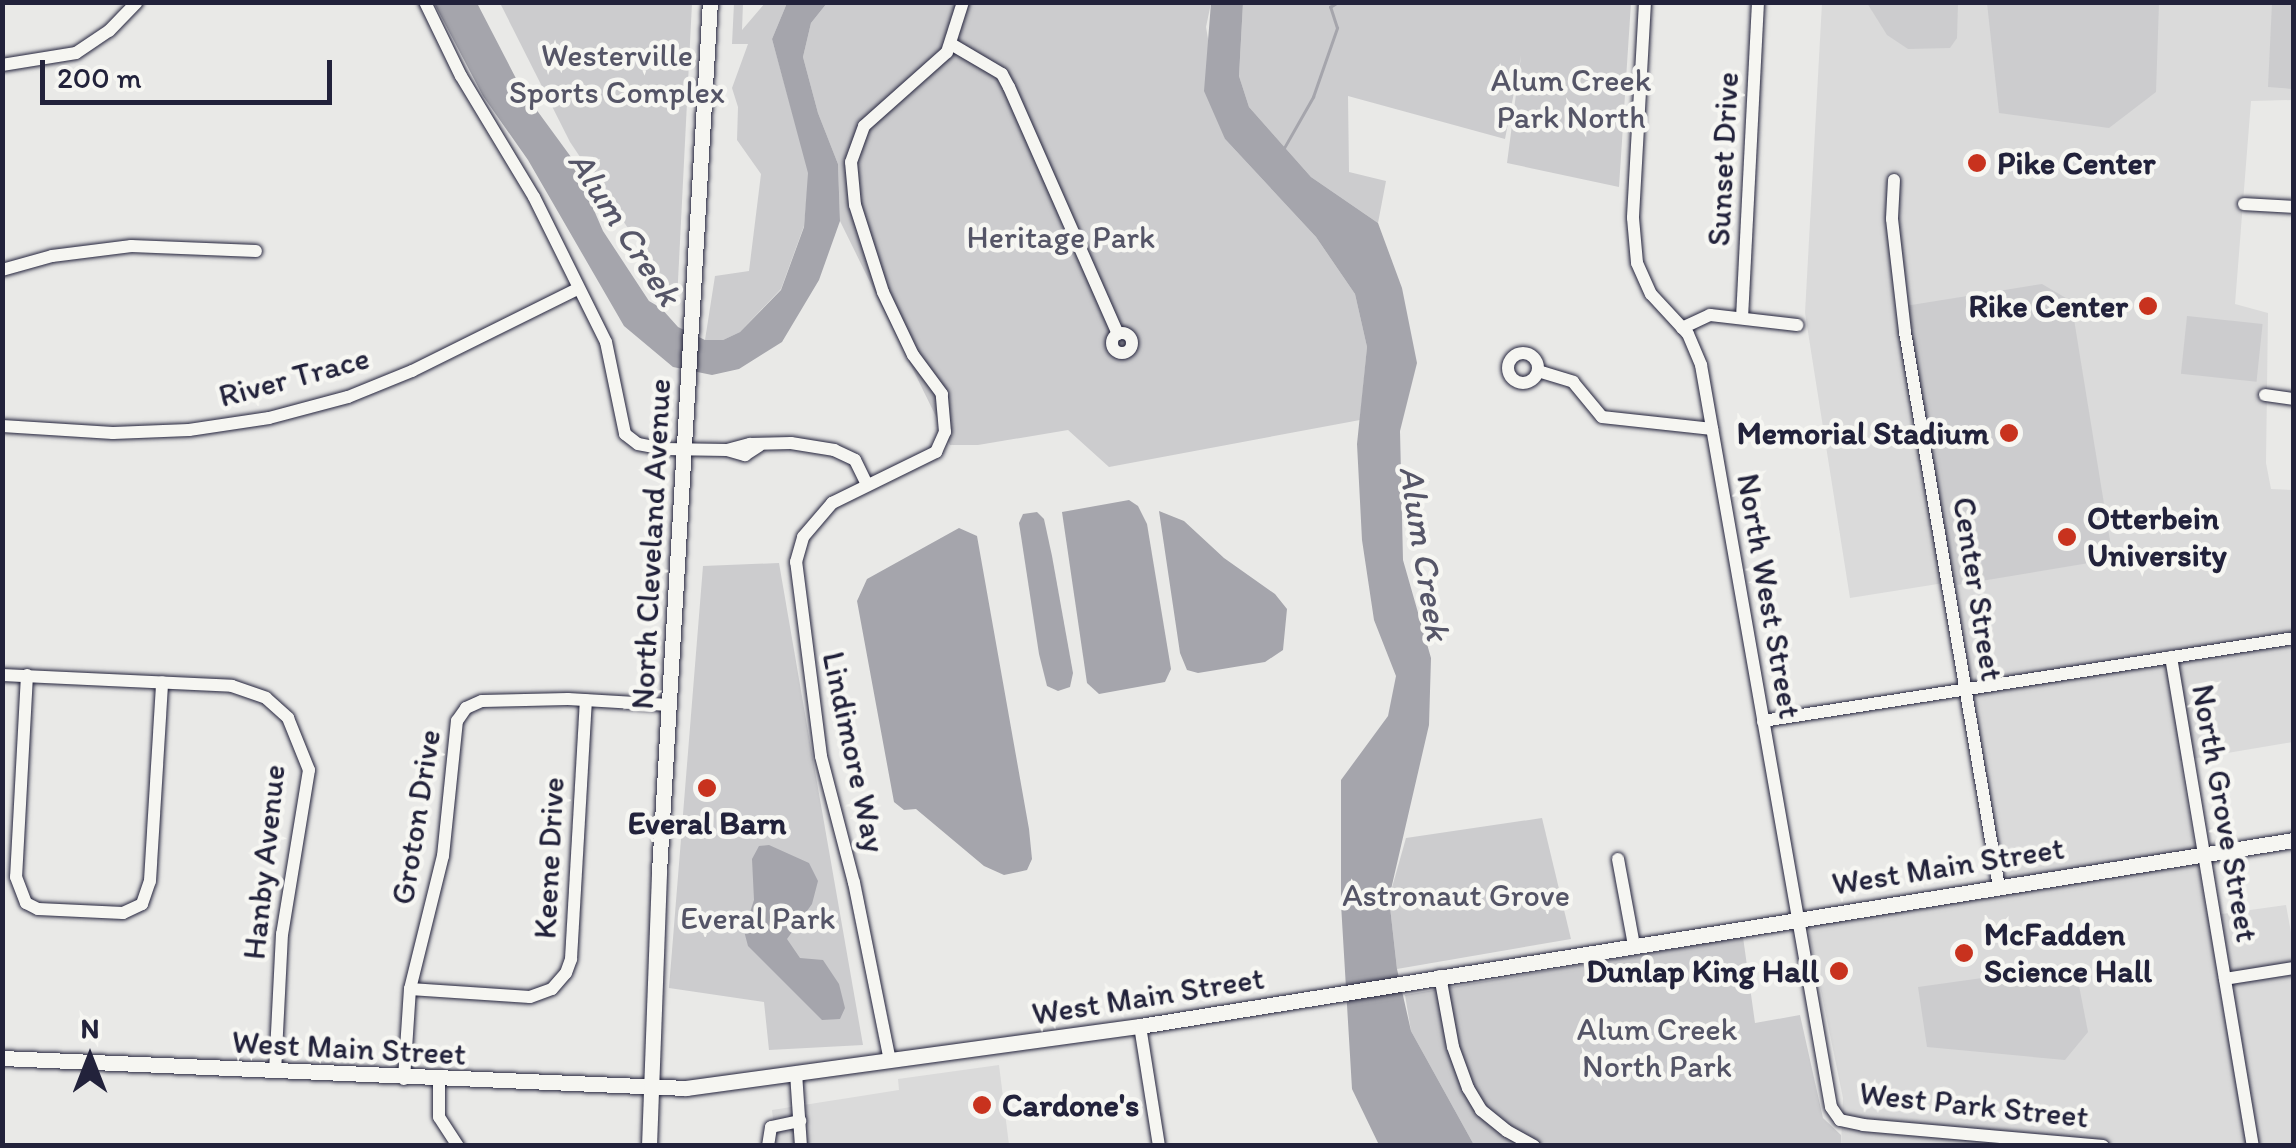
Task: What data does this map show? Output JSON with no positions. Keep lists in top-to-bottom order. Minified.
{"streets":{"main road":["North Cleveland Avenue","West Main Street"],"street":["Sunset Drive","River Trace","Center Street","North West Street","Lindimore Way","North Grove Street","Groton Drive","Keene Drive","Hanby Avenue","West Park Street"]},"crossings":[["North Cleveland Avenue","Groton Drive"],["North Cleveland Avenue","West Main Street"],["Center Street","West Main Street"],["North West Street","West Main Street"],["North West Street","West Park Street"],["Lindimore Way","West Main Street"],["North Grove Street","West Main Street"],["Groton Drive","Keene Drive"],["Groton Drive","West Main Street"],["Hanby Avenue","West Main Street"]],"water":["Alum Creek"],"parks":["Westerville Sports Complex","Alum Creek Park North","Heritage Park","Astronaut Grove","Everal Park","Alum Creek North Park"],"places":["Pike Center","Rike Center","Memorial Stadium","Otterbein University","Everal Barn","McFadden Science Hall","Dunlap King Hall","Cardone's"],"scale_bar":"200 m","north":"top"}
